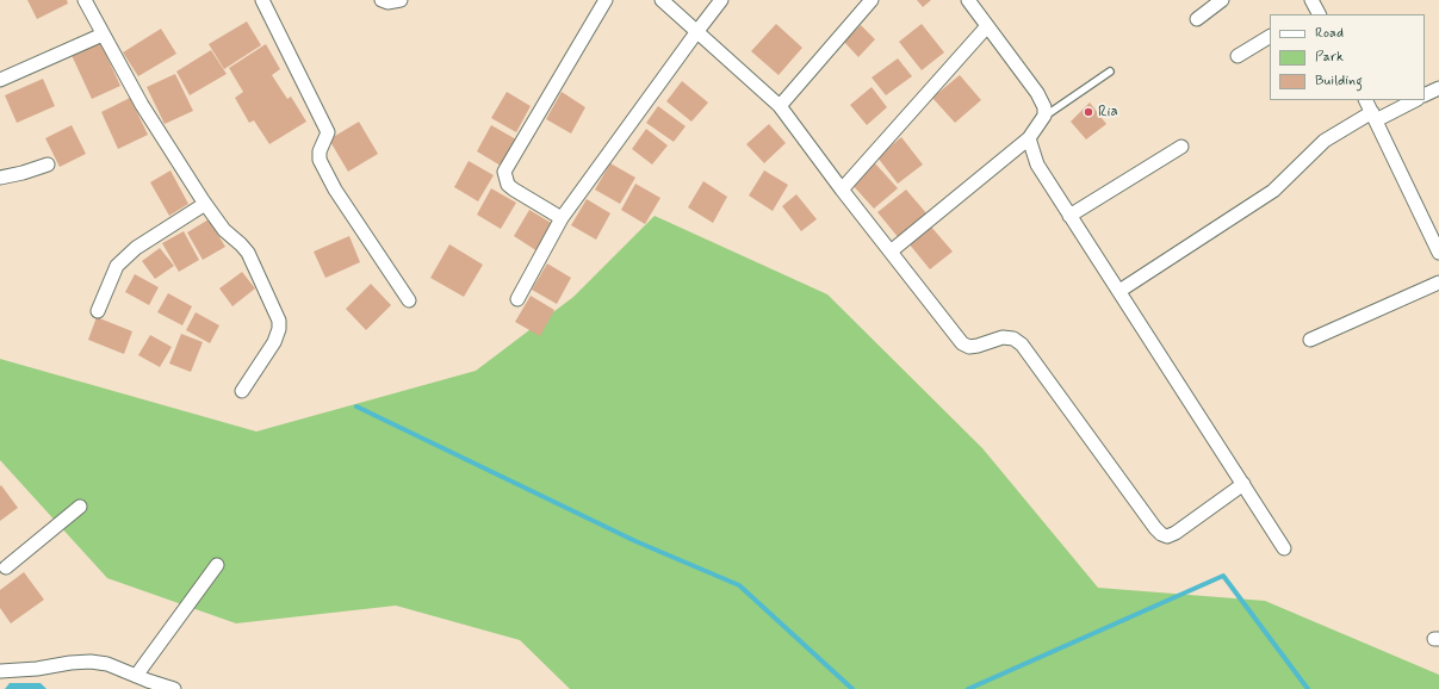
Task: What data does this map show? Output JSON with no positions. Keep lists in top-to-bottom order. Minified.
{"places":["Ria"],"legend":["Road","Park","Building"]}
